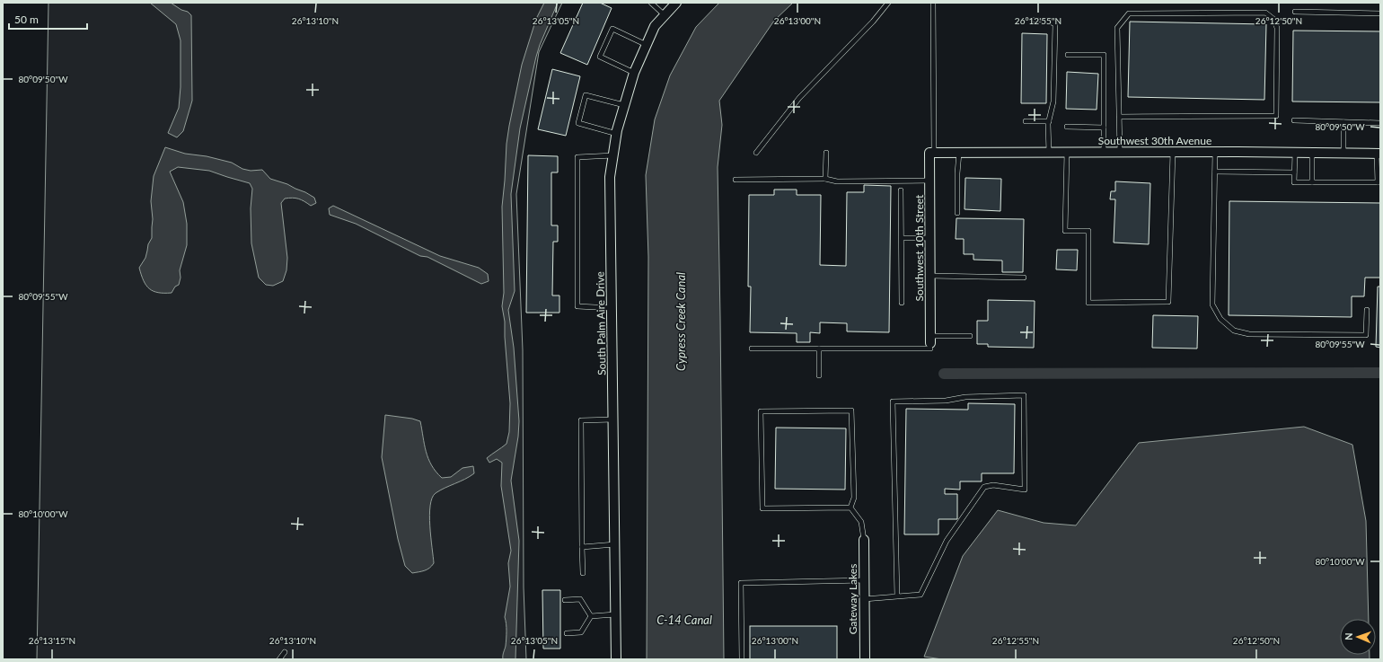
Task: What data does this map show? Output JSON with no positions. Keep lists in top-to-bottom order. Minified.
{"streets":{"street":["Southwest 30th Avenue","Southwest 10th Street","South Palm Aire Drive","Gateway Lakes"]},"crossings":[["Southwest 30th Avenue","Southwest 10th Street"]],"water":["Cypress Creek Canal","C-14 Canal"],"scale_bar":"50 m","north":"left","coordinates":["26°13'10\"N","26°13'05\"N","26°13'00\"N","26°12'55\"N","26°12'50\"N","80°09'50\"W","80°09'55\"W","80°10'00\"W","26°13'15\"N"]}
